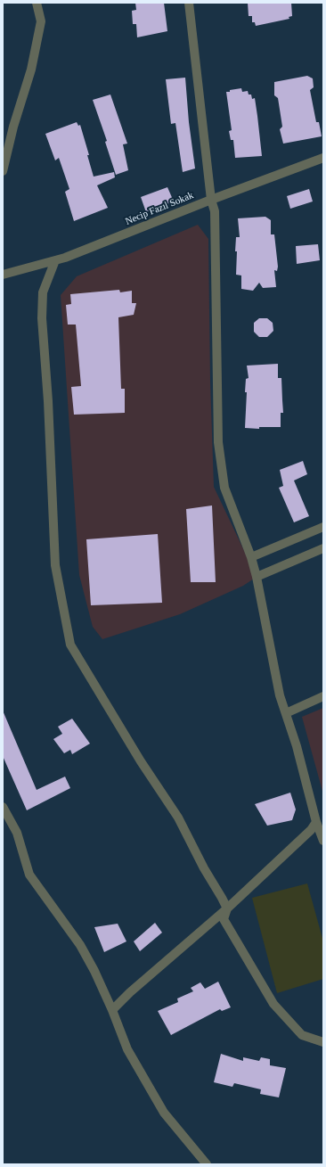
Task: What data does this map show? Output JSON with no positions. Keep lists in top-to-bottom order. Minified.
{"streets":{"street":["Necip Fazıl Sokak"]}}
